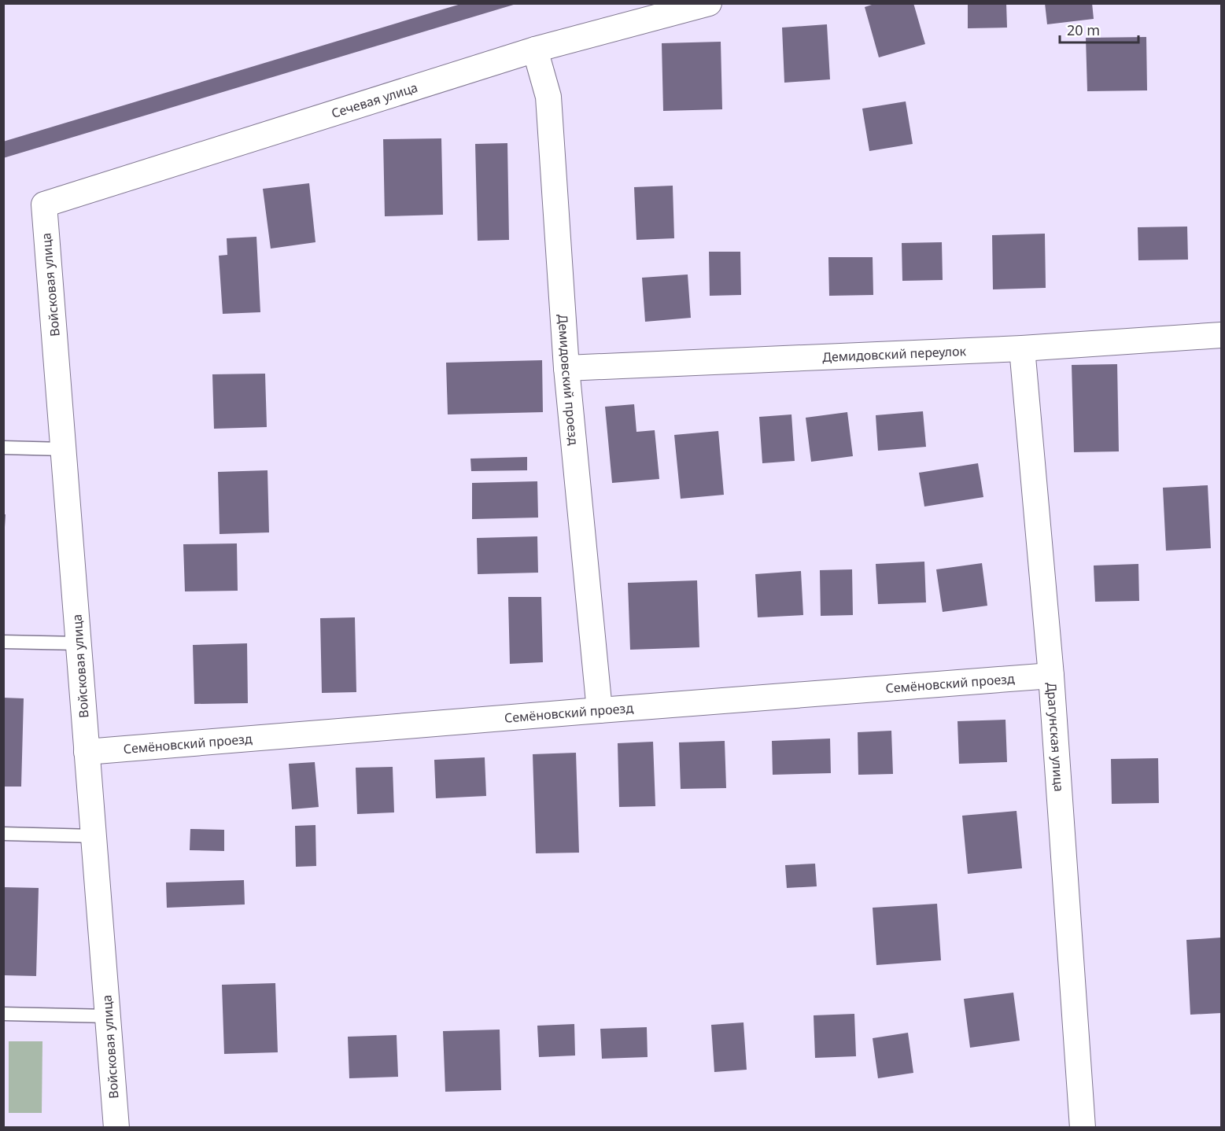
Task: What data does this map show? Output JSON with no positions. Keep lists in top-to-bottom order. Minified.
{"streets":{"street":["Сечевая улица","Войсковая улица","Демидовский переулок","Демидовский проезд","Семёновский проезд","Драгунская улица"]},"crossings":[["Сечевая улица","Войсковая улица"],["Сечевая улица","Демидовский проезд"],["Войсковая улица","Семёновский проезд"],["Демидовский переулок","Демидовский проезд"],["Демидовский переулок","Драгунская улица"],["Демидовский проезд","Семёновский проезд"],["Семёновский проезд","Драгунская улица"]],"scale_bar":"20 m"}
